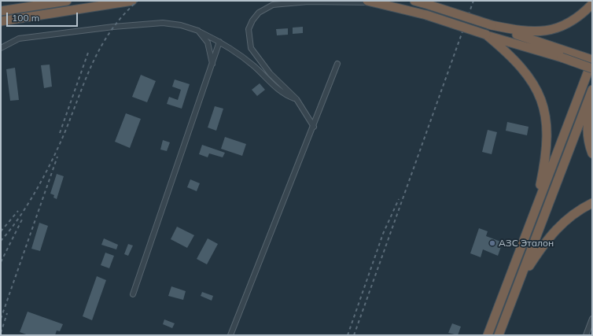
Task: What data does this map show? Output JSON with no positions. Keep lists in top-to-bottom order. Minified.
{"places":["АЗС Эталон"],"scale_bar":"100 m"}
